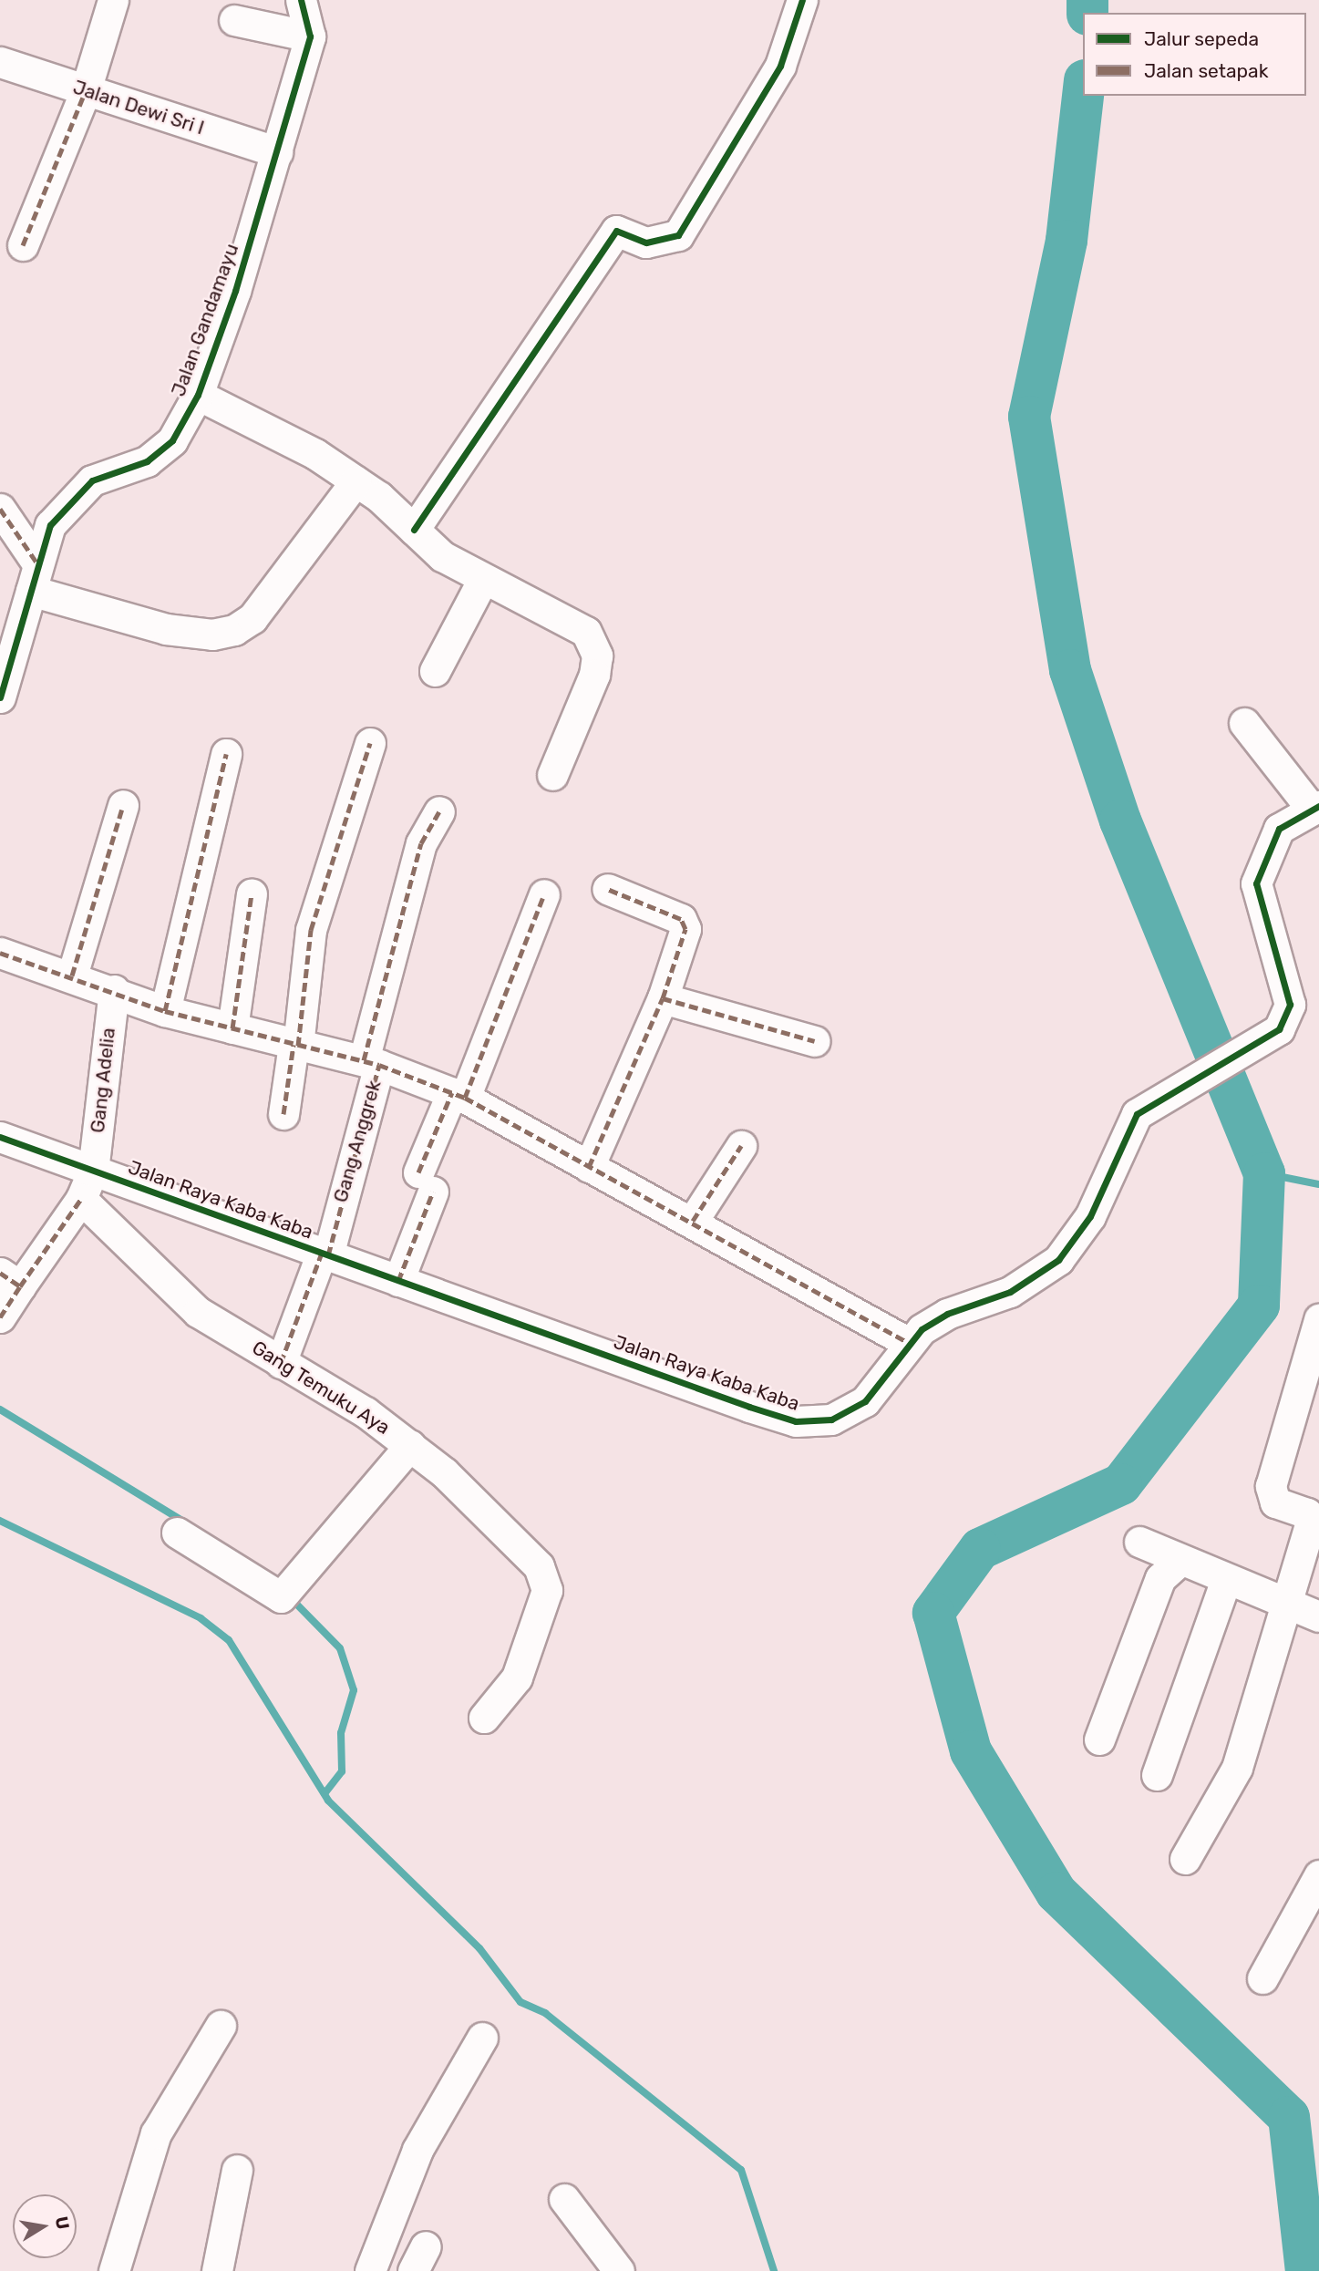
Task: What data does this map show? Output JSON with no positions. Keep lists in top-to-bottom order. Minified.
{"streets":{"street":["Jalan Dewi Sri I","Jalan Gandamayu","Gang Adelia","Gang Anggrek","Jalan Raya Kaba Kaba","Gang Temuku Aya"]},"crossings":[["Jalan Dewi Sri I","Jalan Gandamayu"],["Gang Adelia","Jalan Raya Kaba Kaba"],["Gang Anggrek","Jalan Raya Kaba Kaba"],["Gang Anggrek","Gang Temuku Aya"]],"legend":["Jalur sepeda","Jalan setapak"],"north":"right"}
